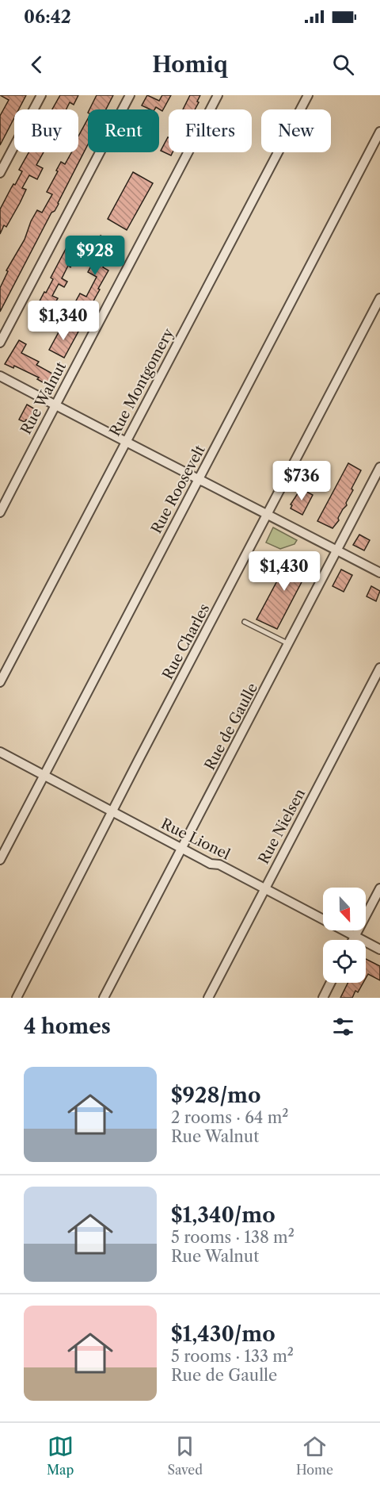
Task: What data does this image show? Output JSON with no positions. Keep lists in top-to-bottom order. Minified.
{"streets":{"street":["Rue Montgomery","Rue Walnut","Rue Roosevelt","Rue Charles","Rue de Gaulle","Rue Nielsen","Rue Lionel"]},"crossings":[["Rue Roosevelt","Rue Lionel"],["Rue Charles","Rue Lionel"],["Rue de Gaulle","Rue Lionel"],["Rue Nielsen","Rue Lionel"]],"north":"bottom","page":{"status":"06:42","header":"Homiq","chip":["Buy","Rent","Filters","New"],"price":["$928","$1,340","$736","$1,430"],"heading":"4 homes","list":[{"name":"$928/mo","note":"2 rooms · 64 m² · Rue Walnut"},{"name":"$1,340/mo","note":"5 rooms · 138 m² · Rue Walnut"},{"name":"$1,430/mo","note":"5 rooms · 133 m² · Rue de Gaulle"}],"tabs":["Map","Saved","Home"]}}
